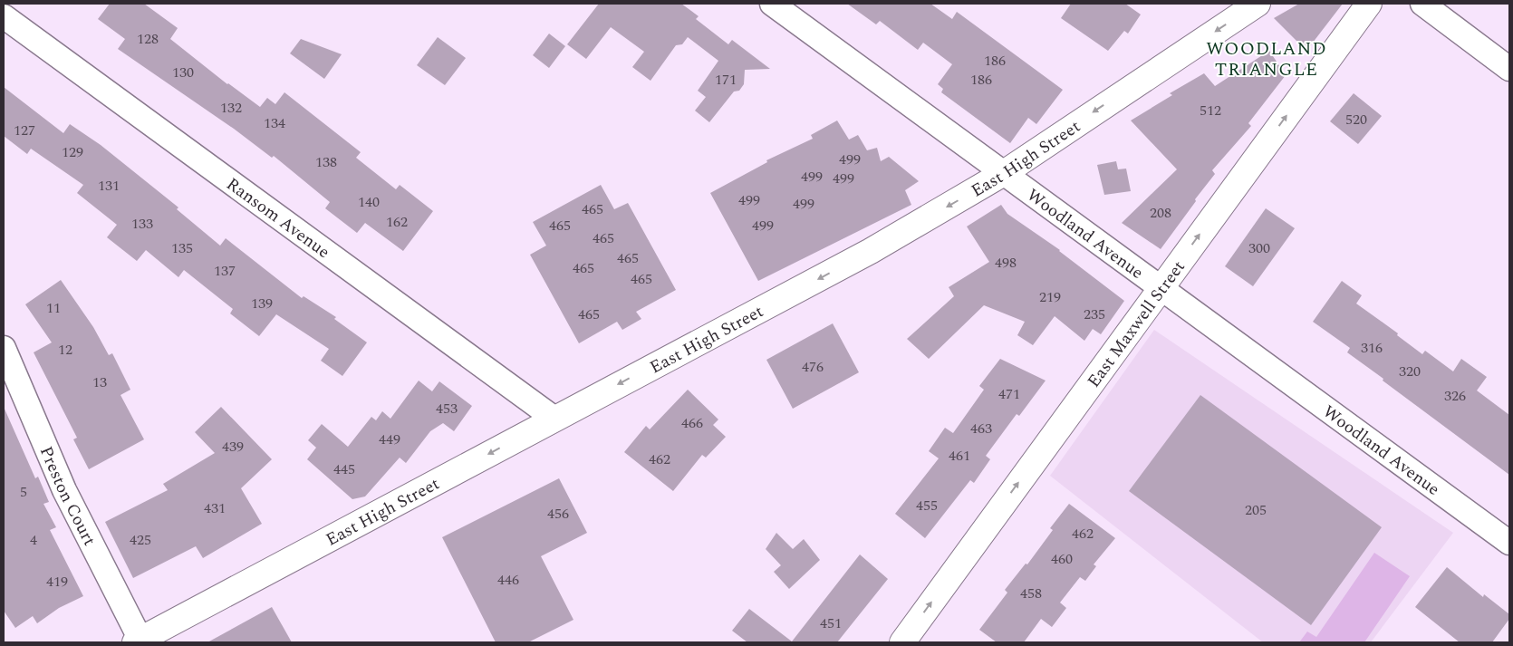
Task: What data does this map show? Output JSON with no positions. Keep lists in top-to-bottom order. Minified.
{"streets":{"main road":["East High Street","East Maxwell Street"],"street":["Ransom Avenue","Woodland Avenue","Preston Court"]},"crossings":[["East High Street","Ransom Avenue"],["East High Street","Woodland Avenue"],["East High Street","Preston Court"],["Woodland Avenue","East Maxwell Street"]],"one_way":["East High Street","East Maxwell Street"],"districts":["WOODLAND TRIANGLE"],"house_numbers":["128","186","130","171","186","132","512","520","134","127","129","499","138","499","499","131","499","140","499","465","208","162","133","465","499","465","135","300","465","498","465","137","465","219","139","11","465","235","316","12","476","320","13","471","326","453","466","463","449","439","461","462","445","5","455","431","205","456","462","4","425","460","446","419","458","451"]}
